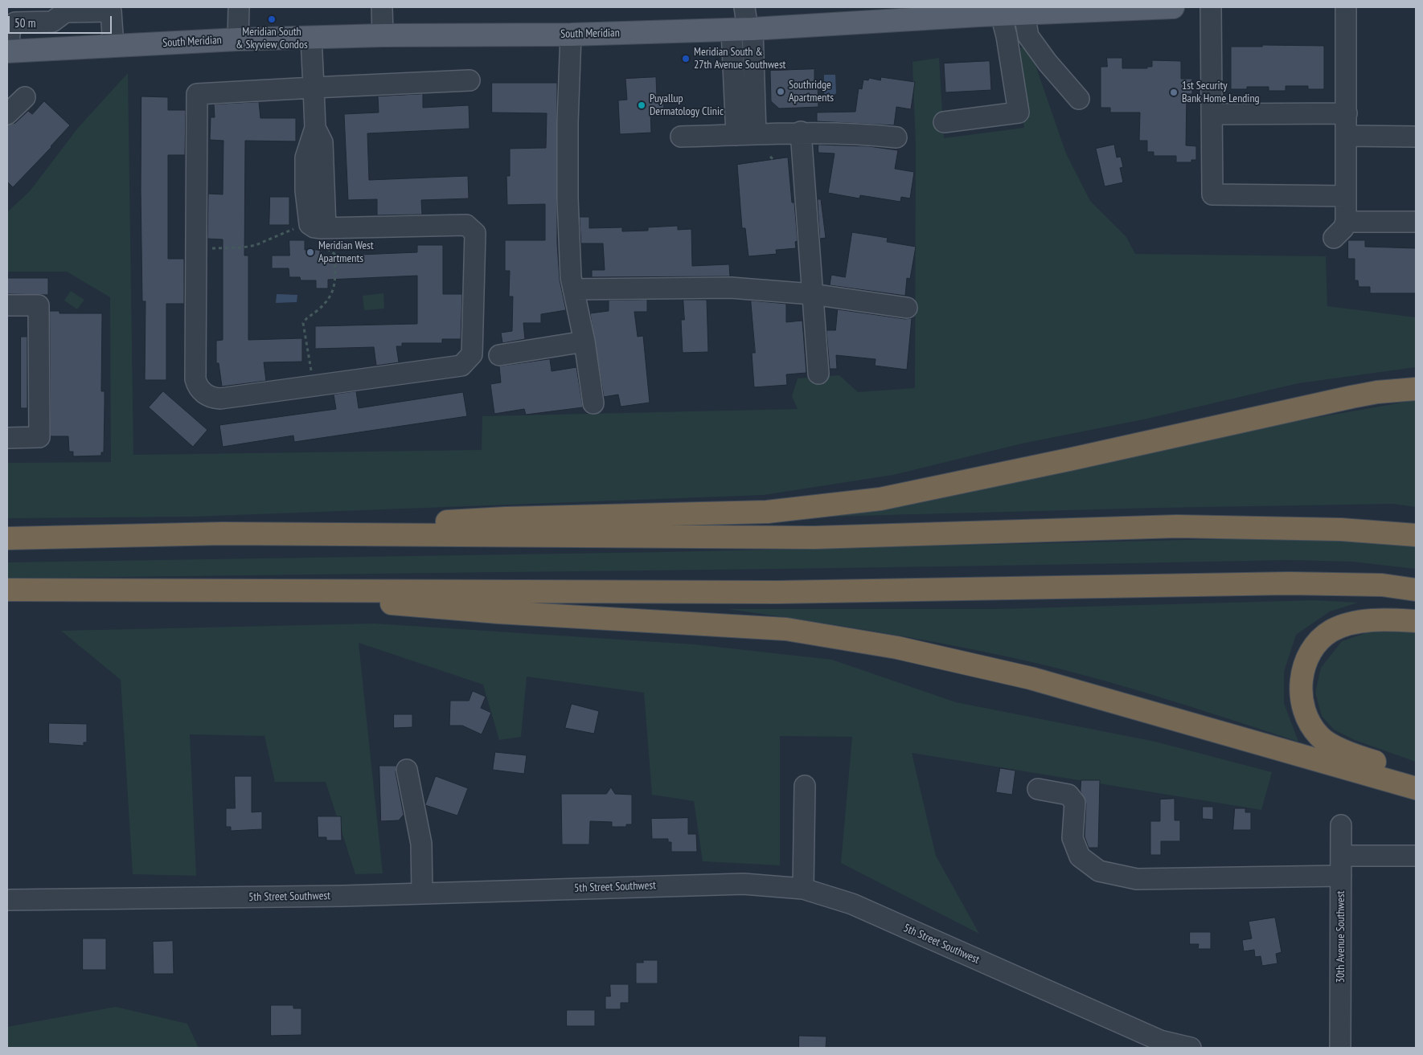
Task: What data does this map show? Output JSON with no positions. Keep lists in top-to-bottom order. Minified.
{"streets":{"main road":["South Meridian"],"street":["5th Street Southwest","30th Avenue Southwest"]},"places":["Meridian South & Skyview Condos","Meridian South & 27th Avenue Southwest","Southridge Apartments","1st Security Bank Home Lending","Puyallup Dermatology Clinic","Meridian West Apartments"],"scale_bar":"50 m"}
